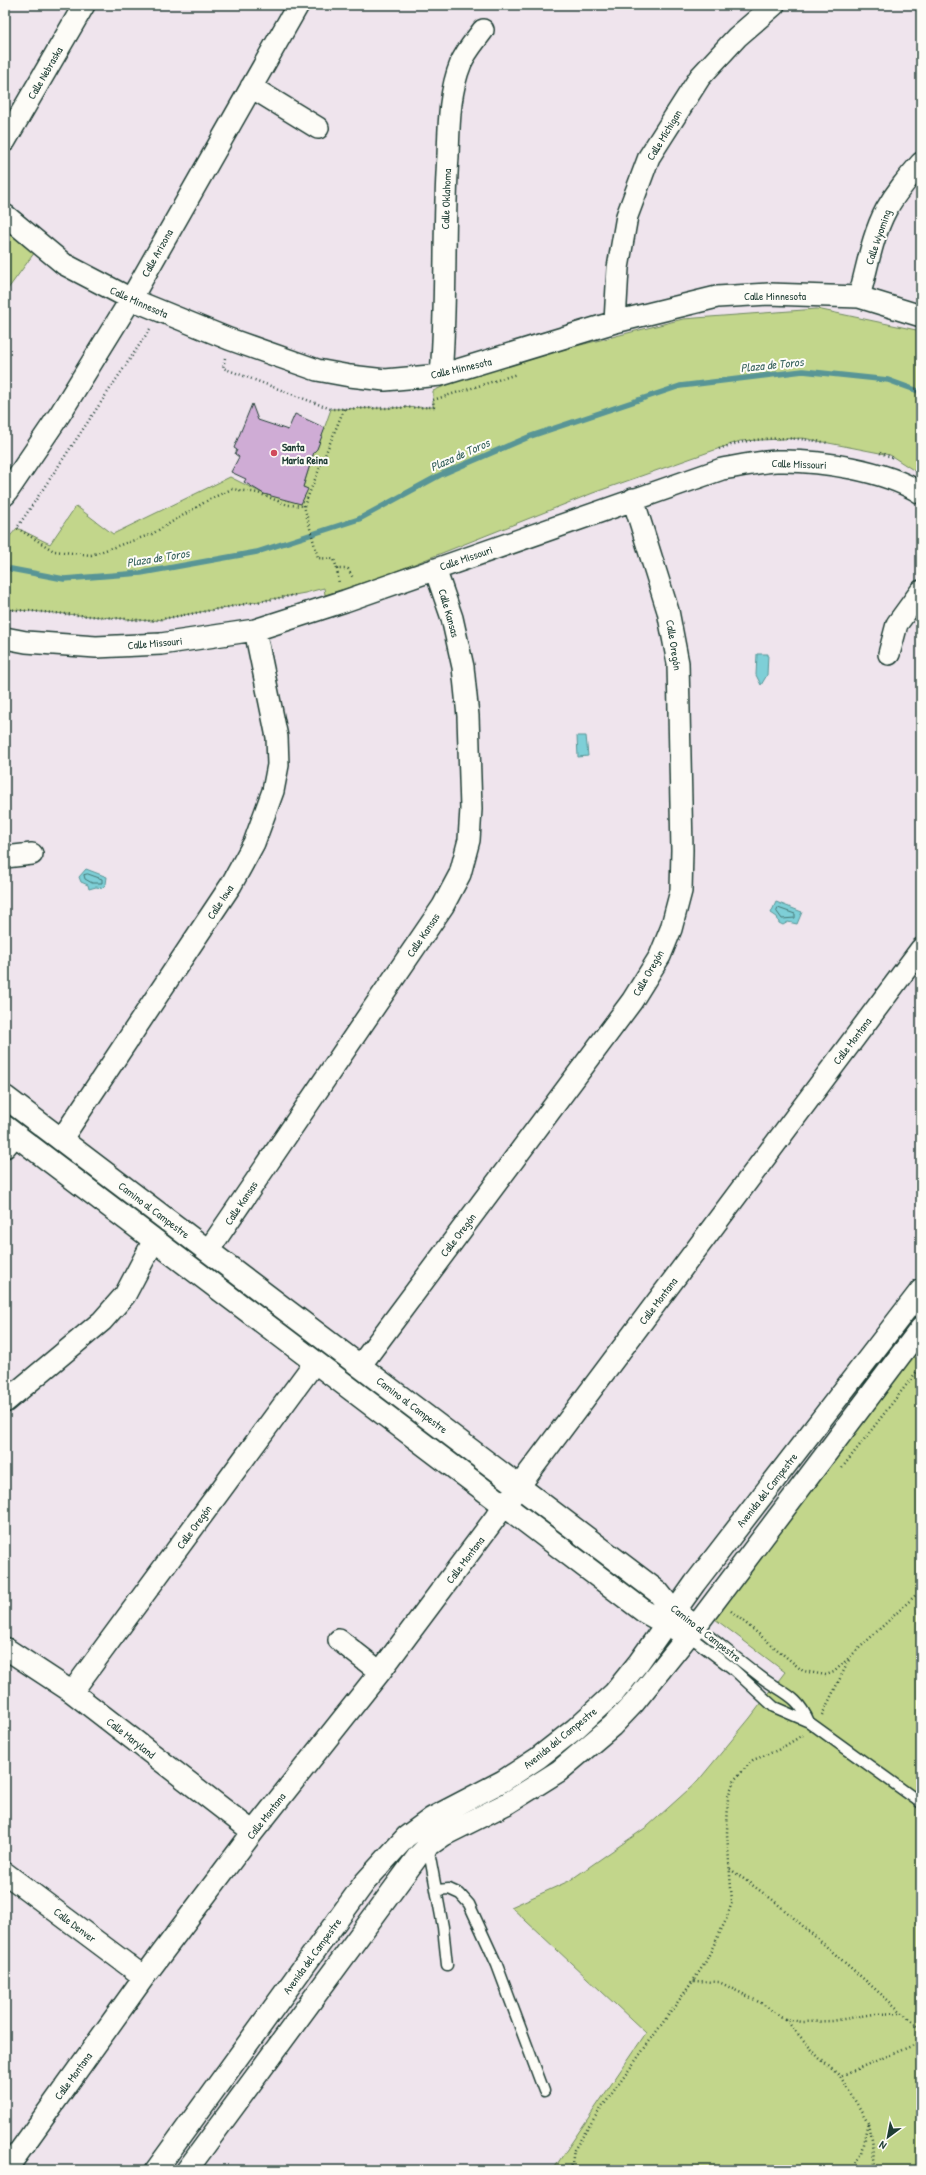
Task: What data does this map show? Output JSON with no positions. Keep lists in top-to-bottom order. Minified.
{"streets":{"street":["Calle Nebraska","Calle Míchigan","Calle Oklahoma","Calle Wyoming","Calle Arizona","Calle Minnesota","Calle Missouri","Calle Kansas","Calle Oregón","Calle Iowa","Calle Montana","Camino al Campestre","Avenida del Campestre","Calle Maryland","Calle Denver"]},"crossings":[["Calle Míchigan","Calle Minnesota"],["Calle Oklahoma","Calle Minnesota"],["Calle Wyoming","Calle Minnesota"],["Calle Arizona","Calle Minnesota"],["Calle Missouri","Calle Kansas"],["Calle Missouri","Calle Oregón"],["Calle Missouri","Calle Iowa"],["Calle Kansas","Camino al Campestre"],["Calle Oregón","Camino al Campestre"],["Calle Oregón","Calle Maryland"],["Calle Iowa","Camino al Campestre"],["Calle Montana","Camino al Campestre"],["Calle Montana","Calle Maryland"],["Calle Montana","Calle Denver"],["Camino al Campestre","Avenida del Campestre"]],"water":["Plaza de Toros"],"places":["Santa María Reina"],"north":"bottom left"}
